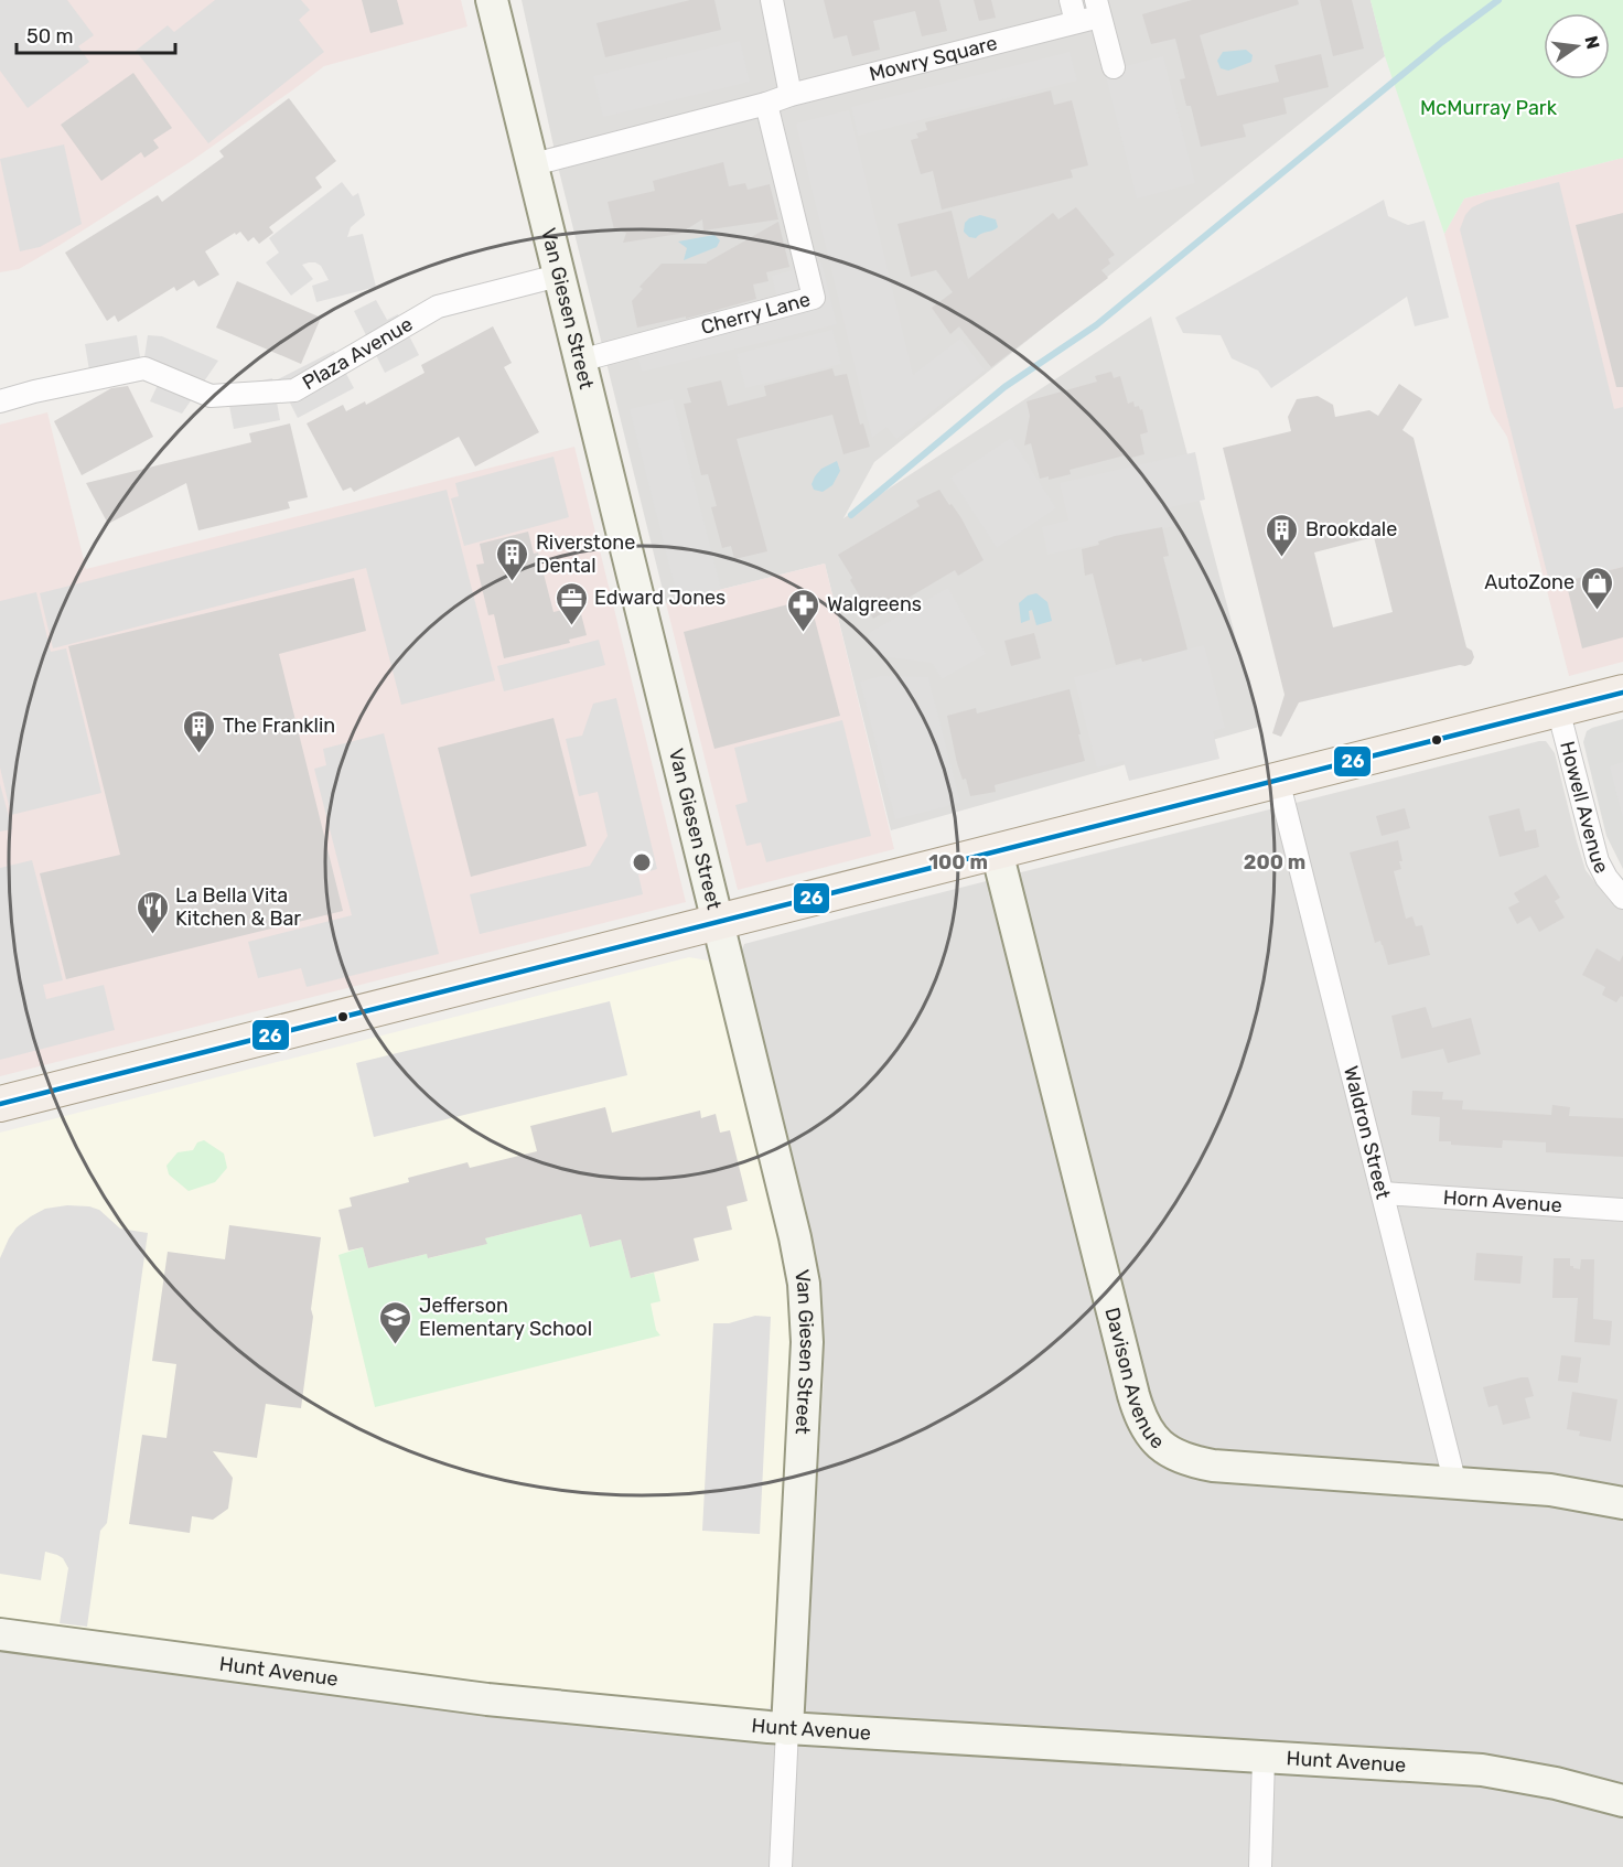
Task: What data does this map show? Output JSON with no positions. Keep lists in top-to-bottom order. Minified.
{"streets":{"street":["Mowry Square","Van Giesen Street","Cherry Lane","Plaza Avenue","Howell Avenue","Waldron Street","Horn Avenue","Davison Avenue","Hunt Avenue"]},"crossings":[["Mowry Square","Van Giesen Street"],["Mowry Square","Cherry Lane"],["Van Giesen Street","Cherry Lane"],["Van Giesen Street","Plaza Avenue"],["Van Giesen Street","Hunt Avenue"],["Waldron Street","Horn Avenue"],["Waldron Street","Davison Avenue"]],"parks":["McMurray Park"],"places":{"building":["Brookdale","Riverstone Dental","The Franklin"],"shop":["AutoZone"],"office":["Edward Jones"],"pharmacy":["Walgreens"],"restaurant":["La Bella Vita Kitchen & Bar"],"school or university":["Jefferson Elementary School"]},"lines":["transit line 26"],"scale_bar":"50 m","north":"right","rings":["100 m","200 m"]}
